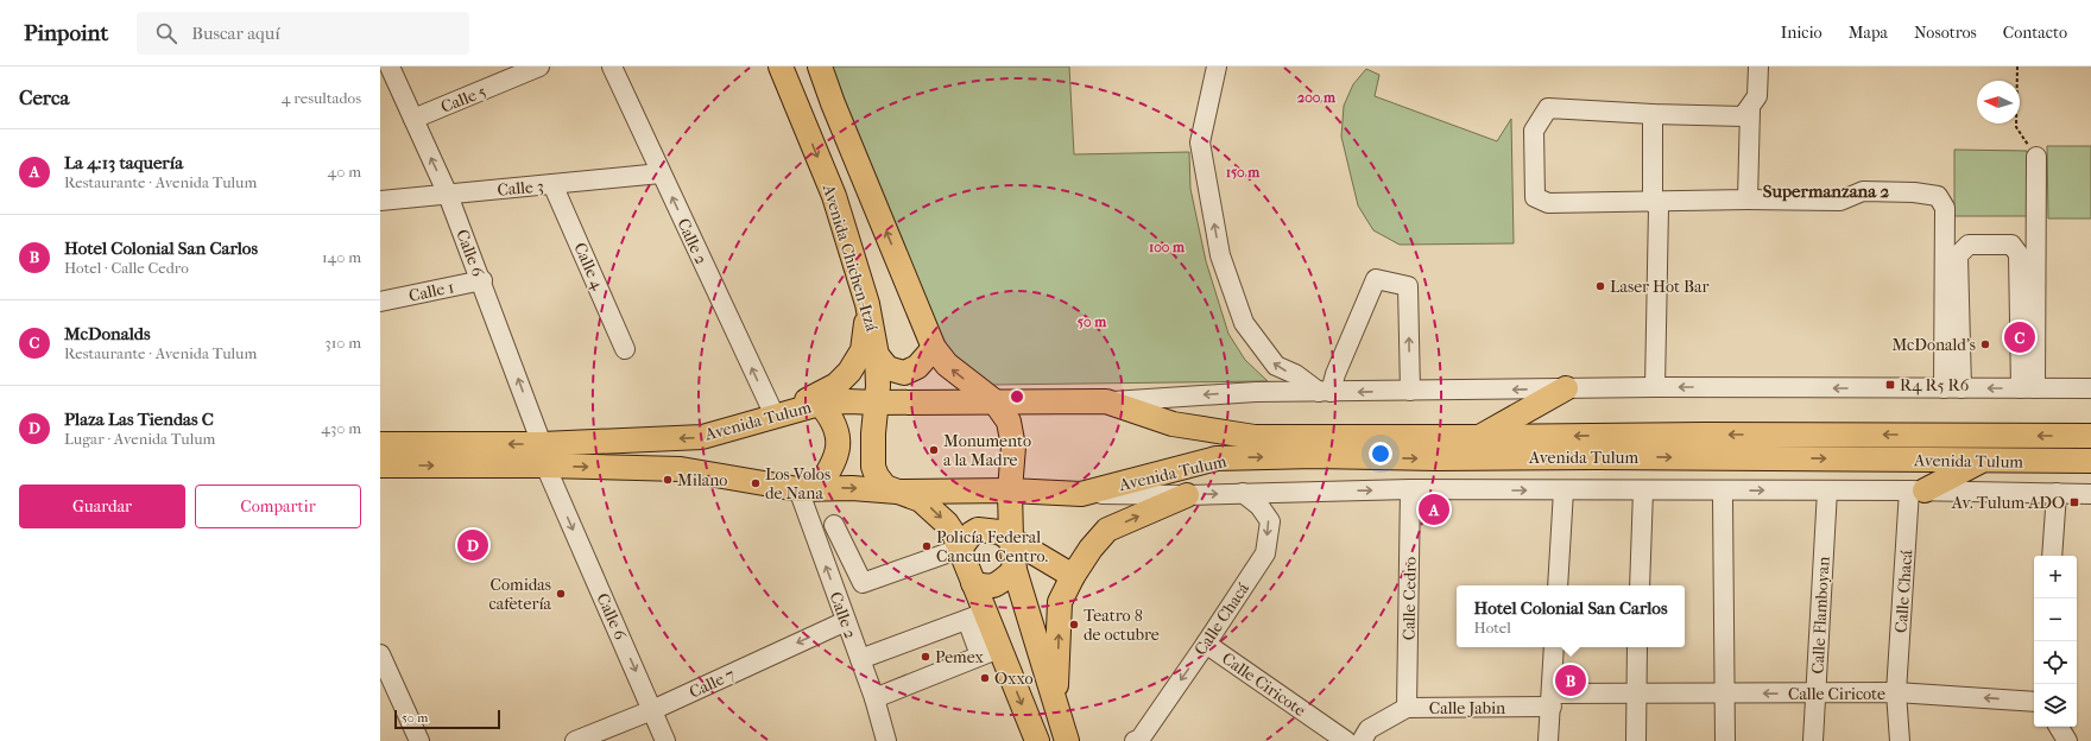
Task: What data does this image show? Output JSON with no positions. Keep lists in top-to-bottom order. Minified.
{"streets":{"main road":["Avenida Chichen-Itzá","Avenida Tulum"],"street":["Calle 5","Calle 3","Calle 2","Calle 6","Calle 4","Calle 1","Calle Chacá","Calle Cedro","Calle Flamboyan","Calle 7","Calle Ciricote","Calle Jabin"]},"crossings":[["Calle 5","Calle 6"],["Calle 3","Calle 2"],["Calle 3","Calle 6"],["Calle 3","Calle 4"],["Calle 2","Avenida Tulum"],["Calle 2","Calle 7"],["Calle 6","Calle 1"],["Calle 6","Avenida Tulum"],["Calle 6","Calle 7"],["Avenida Chichen-Itzá","Avenida Tulum"],["Avenida Tulum","Calle Chacá"],["Avenida Tulum","Calle Cedro"],["Avenida Tulum","Calle Flamboyan"],["Calle Chacá","Calle Ciricote"],["Calle Cedro","Calle Jabin"],["Calle Flamboyan","Calle Ciricote"],["Calle Ciricote","Calle Jabin"]],"one_way":["Calle 2","Calle Chacá","Calle 7","Calle Ciricote"],"districts":["Supermanzana 2"],"places":{"other":["Laser Hot Bar","McDonald's","Monumento a la Madre","Milano","Los Volos de Nana","Policía Federal Cancun Centro.","Comidas cafetería","Teatro 8 de octubre","Pemex","Oxxo"],"transit":["R4 R5 R6","Av. Tulum ADO"]},"scale_bar":"50 m","north":"left","page":{"header":"Pinpoint","search":"Buscar aquí","nav":["Inicio","Mapa","Nosotros","Contacto"],"heading":["Cerca","4 resultados"],"list":[{"mark":"A","name":"La 4:13 taquería","note":"Restaurante · Avenida Tulum","value":"40 m"},{"mark":"B","name":"Hotel Colonial San Carlos","note":"Hotel · Calle Cedro","value":"140 m"},{"mark":"C","name":"McDonalds","note":"Restaurante · Avenida Tulum","value":"310 m"},{"mark":"D","name":"Plaza Las Tiendas C","note":"Lugar · Avenida Tulum","value":"430 m"}],"pins":["C","A","D","B"],"buttons":["Guardar","Compartir"],"map_buttons":["+","−"],"popup":["Hotel Colonial San Carlos","Hotel"],"scale":"50 m"},"rings":["200 m","150 m","100 m","50 m"]}
